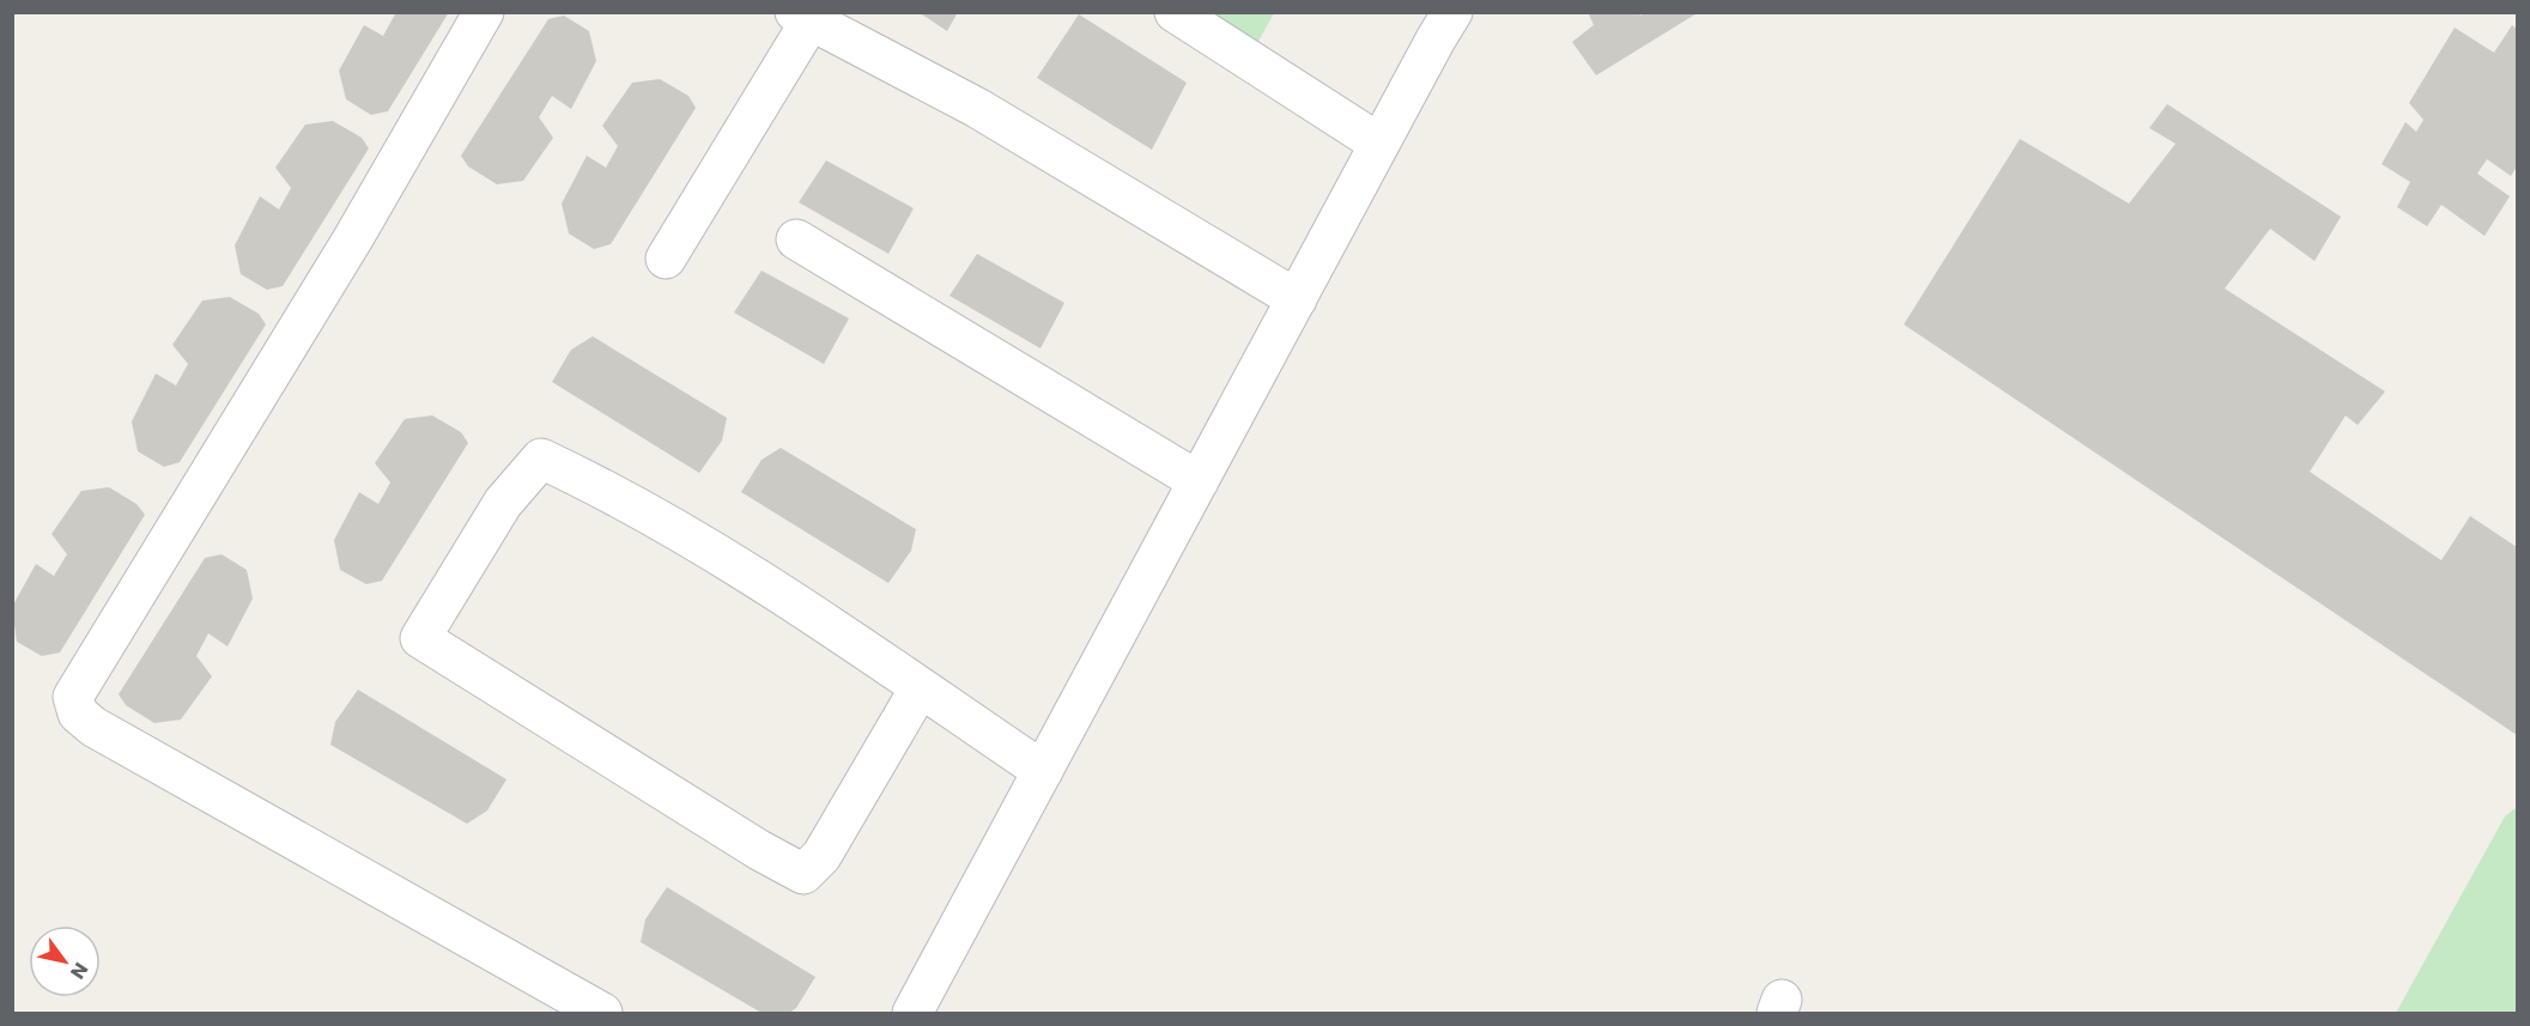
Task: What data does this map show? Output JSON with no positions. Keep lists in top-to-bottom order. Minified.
{"north":"bottom right"}
